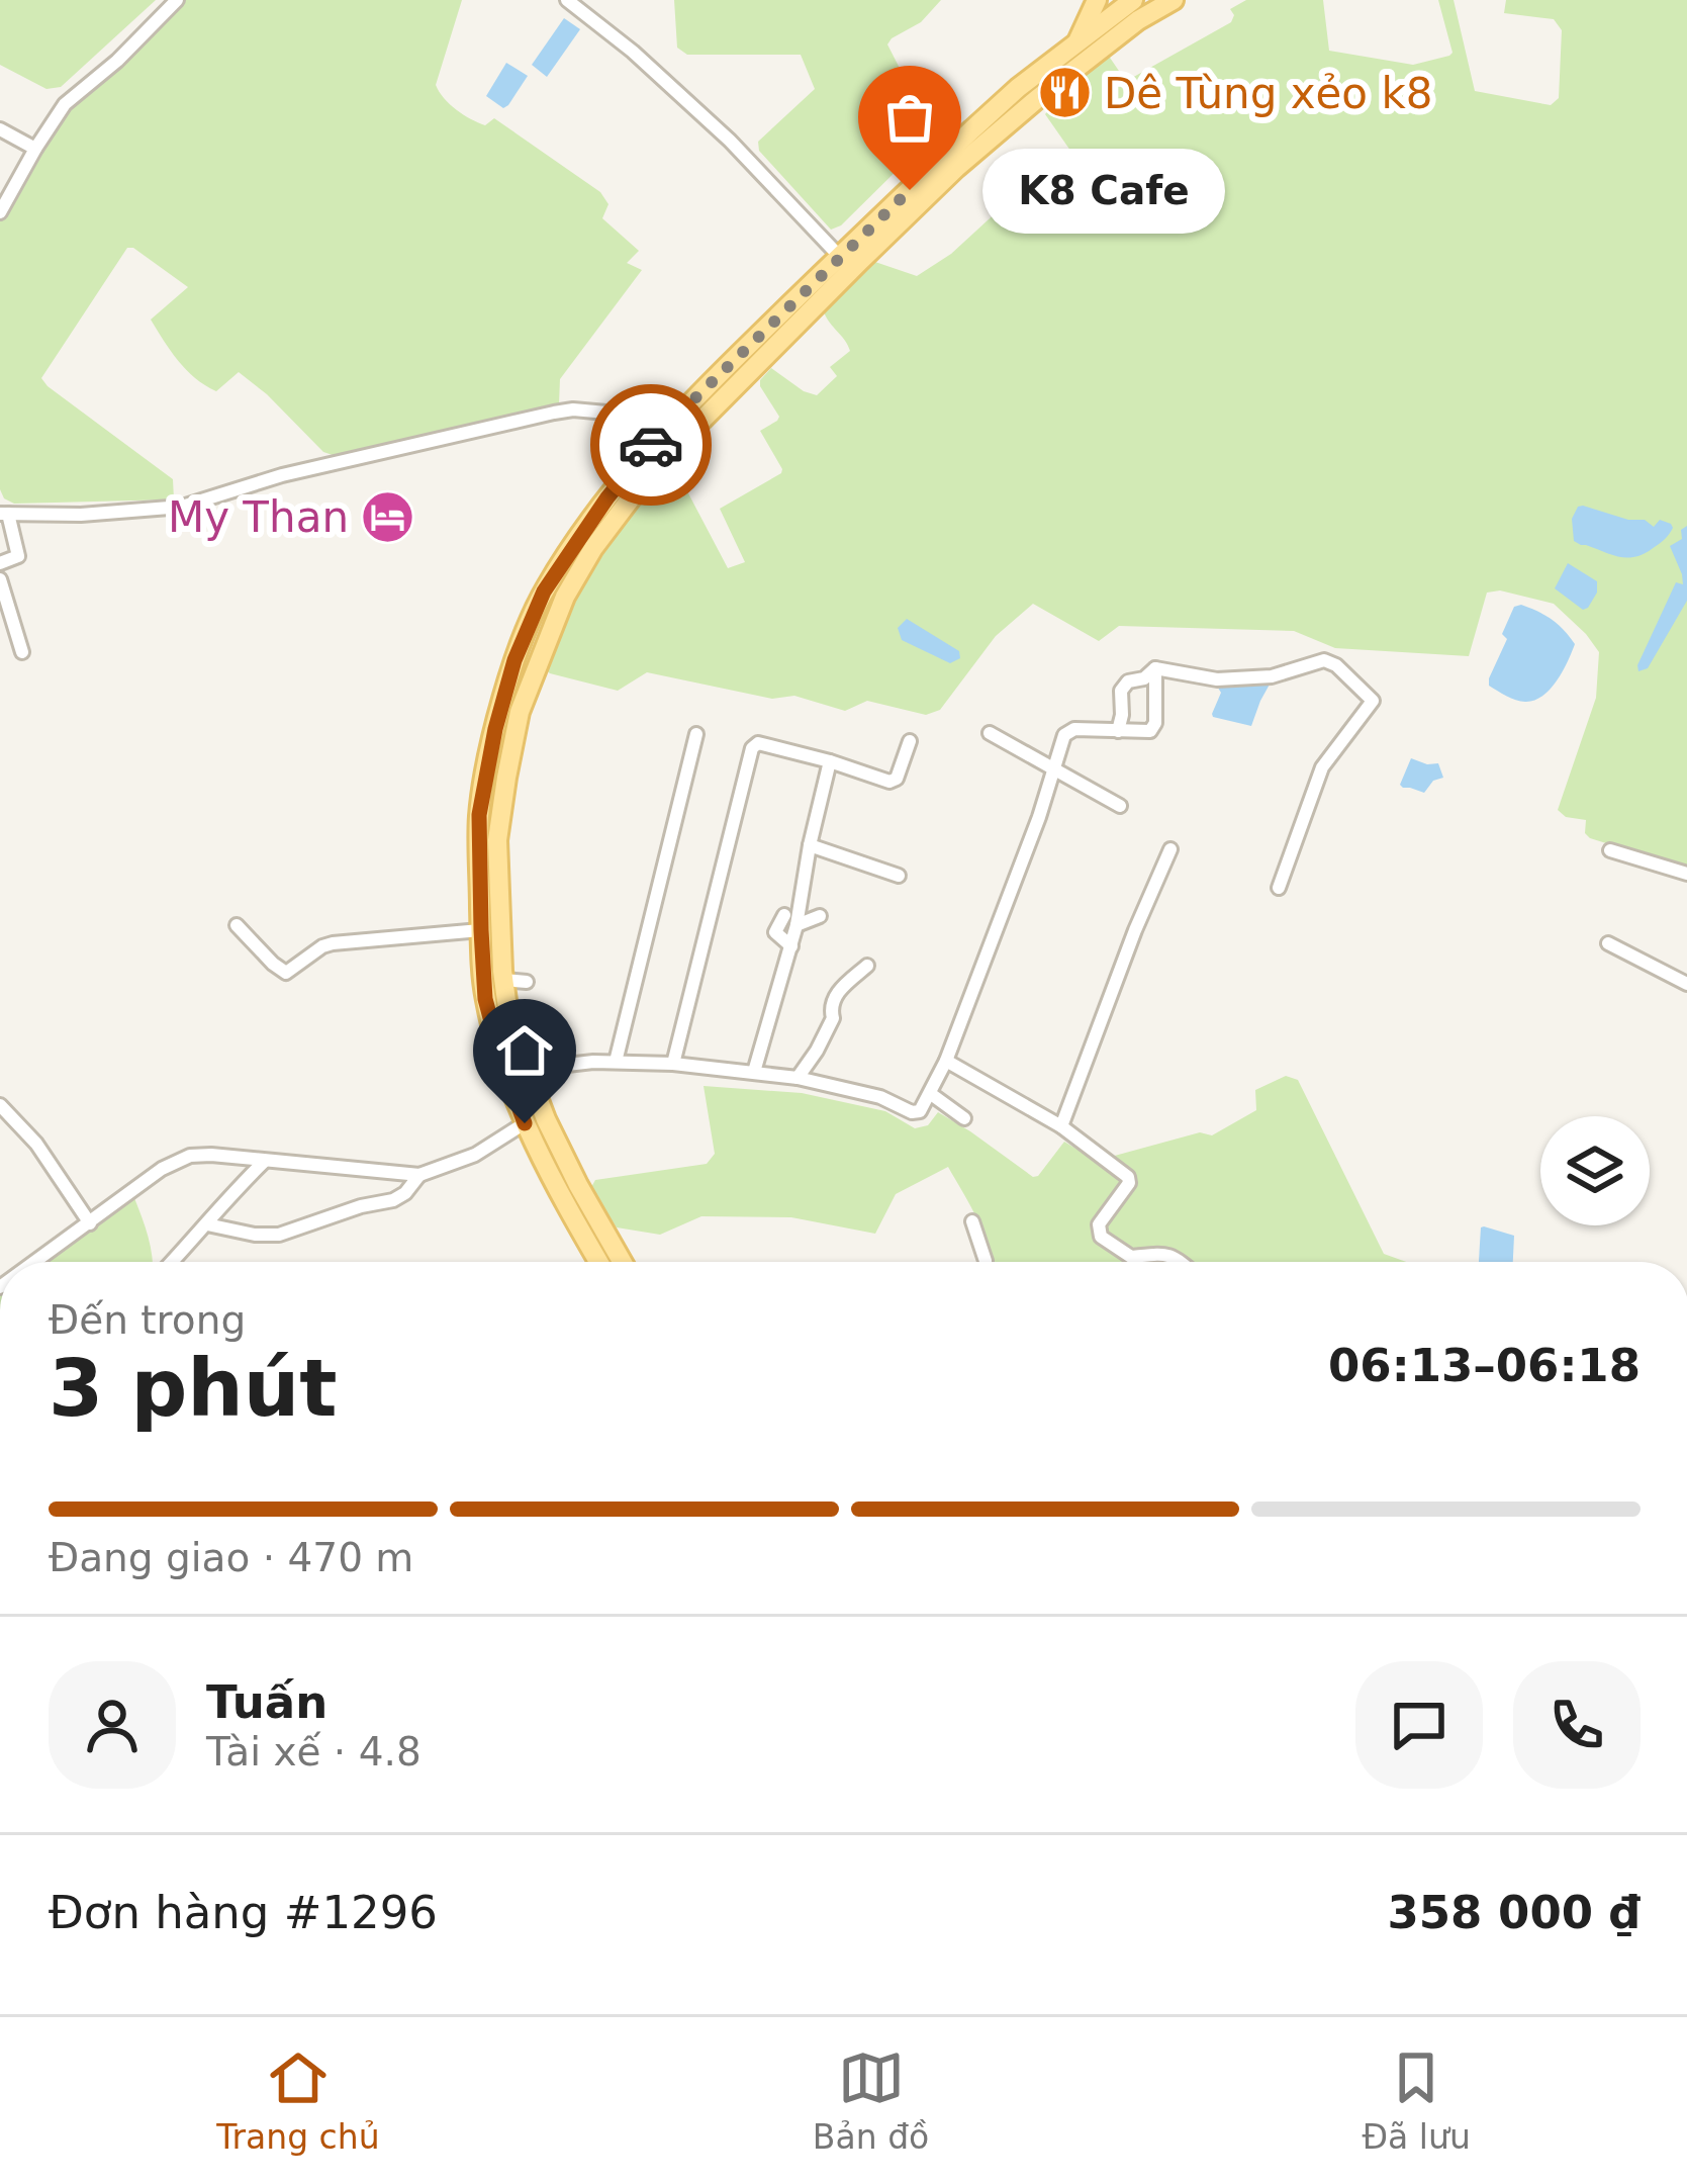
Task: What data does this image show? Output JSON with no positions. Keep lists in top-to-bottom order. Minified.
{"places":{"restaurant":["Dê Tùng xẻo k8"],"other":["K8 Cafe"],"hotel":["My Than"]},"page":{"bubble":"K8 Cafe","heading":["3 phút","Đến trong","06:13–06:18"],"panel":["Tuấn","Tài xế · 4.8","Đơn hàng #1296","358 000 ₫"],"bar":"Đang giao · 470 m","tabs":["Trang chủ","Bản đồ","Đã lưu"]}}
